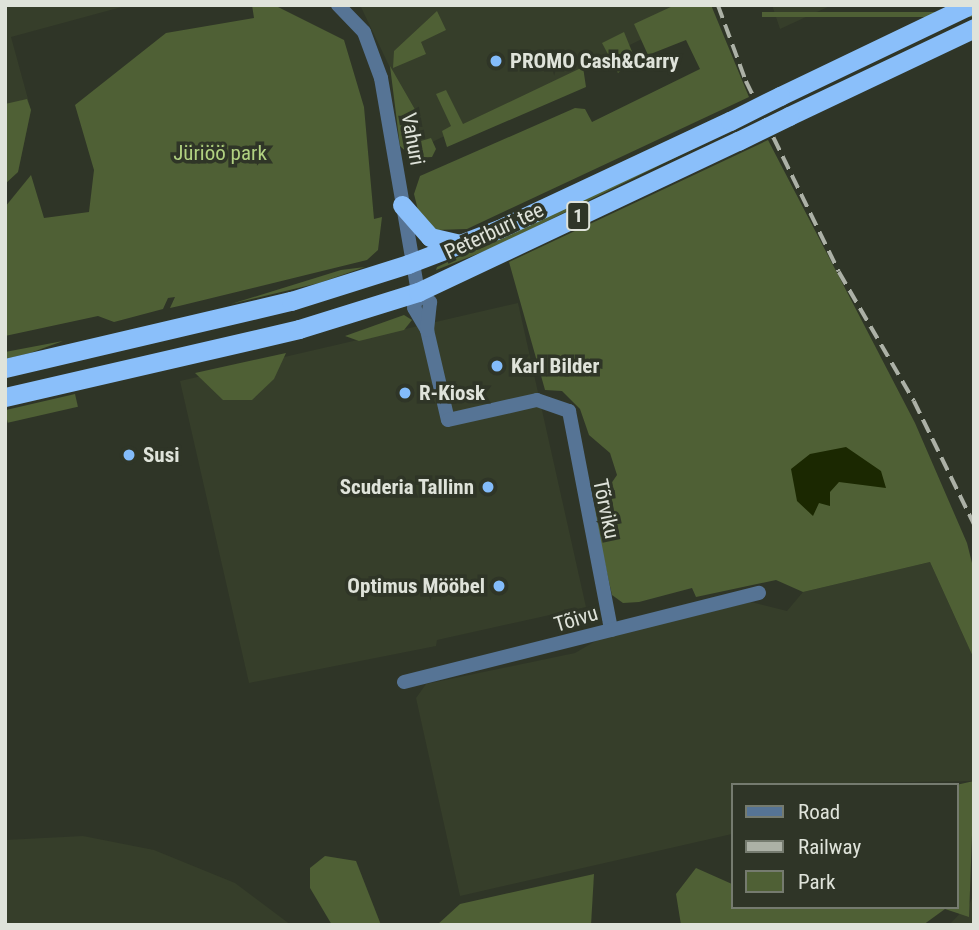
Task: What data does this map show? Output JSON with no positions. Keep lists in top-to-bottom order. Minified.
{"streets":{"highway":["1","Peterburi tee"],"street":["Vahuri","Tõrviku","Tõivu"]},"crossings":[["Vahuri","Peterburi tee"],["Vahuri","Tõrviku"],["Tõrviku","Tõivu"]],"parks":["Jüriöö park"],"places":["PROMO Cash&Carry","Karl Bilder","R-Kiosk","Susi","Scuderia Tallinn","Optimus Mööbel"],"legend":["Road","Railway","Park"]}
